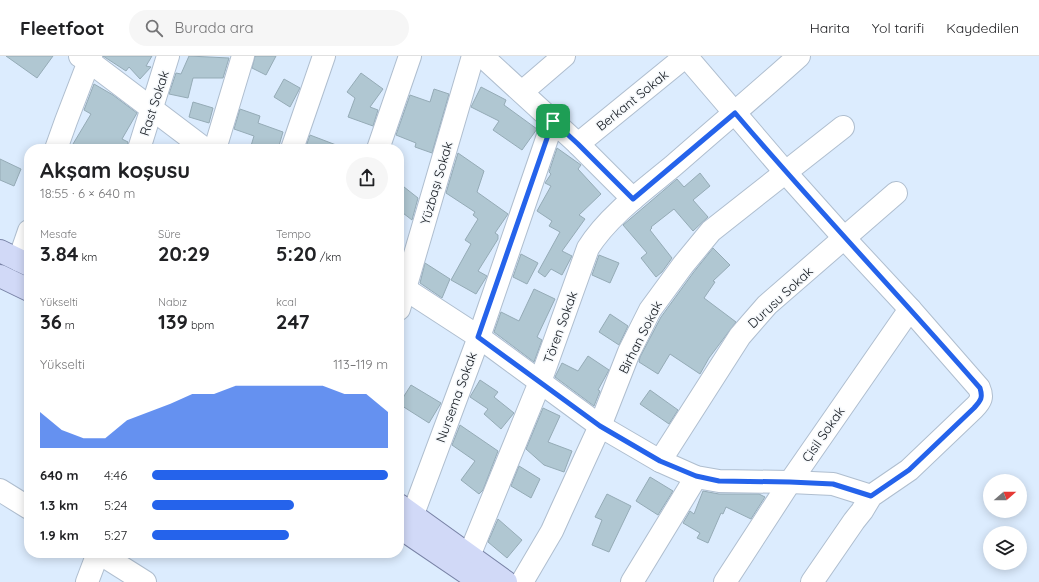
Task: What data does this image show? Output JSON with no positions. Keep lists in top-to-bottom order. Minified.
{"streets":{"street":["Berkant Sokak","Rast Sokak","Yüzbaşı Sokak","Durusu Sokak","Tören Sokak","Birhan Sokak","Nursema Sokak","Çisil Sokak"]},"north":"right","page":{"header":"Fleetfoot","search":"Burada ara","nav":["Harita","Yol tarifi","Kaydedilen"],"heading":["Akşam koşusu","18:55 · 6 × 640 m"],"stats":[["Mesafe","3.84 km"],["Süre","20:29"],["Tempo","5:20 /km"],["Yükselti","36 m"],["Nabız","139 bpm"],["kcal","247"]],"chart":["Yükselti","113–119 m"],"list":[{"name":"640 m","note":"4:46"},{"name":"1.3 km","note":"5:24"},{"name":"1.9 km","note":"5:27"}]}}
